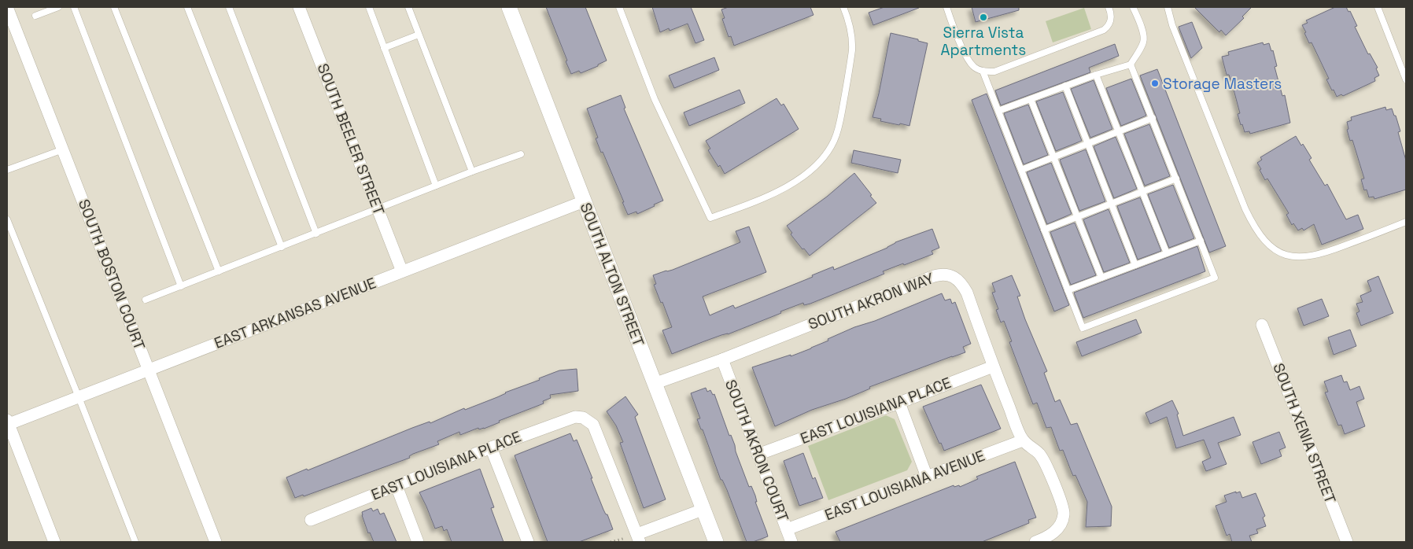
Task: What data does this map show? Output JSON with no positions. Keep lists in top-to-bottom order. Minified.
{"streets":{"street":["SOUTH BEELER STREET","SOUTH BOSTON COURT","SOUTH ALTON STREET","SOUTH AKRON WAY","EAST ARKANSAS AVENUE","EAST LOUISIANA PLACE","SOUTH XENIA STREET","SOUTH AKRON COURT","EAST LOUISIANA AVENUE"]},"crossings":[["SOUTH BEELER STREET","EAST ARKANSAS AVENUE"],["SOUTH BOSTON COURT","EAST ARKANSAS AVENUE"],["SOUTH ALTON STREET","SOUTH AKRON WAY"],["SOUTH ALTON STREET","EAST ARKANSAS AVENUE"],["SOUTH AKRON WAY","EAST LOUISIANA PLACE"],["SOUTH AKRON WAY","SOUTH AKRON COURT"],["SOUTH AKRON WAY","EAST LOUISIANA AVENUE"],["EAST LOUISIANA PLACE","SOUTH AKRON COURT"],["SOUTH AKRON COURT","EAST LOUISIANA AVENUE"]],"places":["Sierra Vista Apartments","Storage Masters"]}
